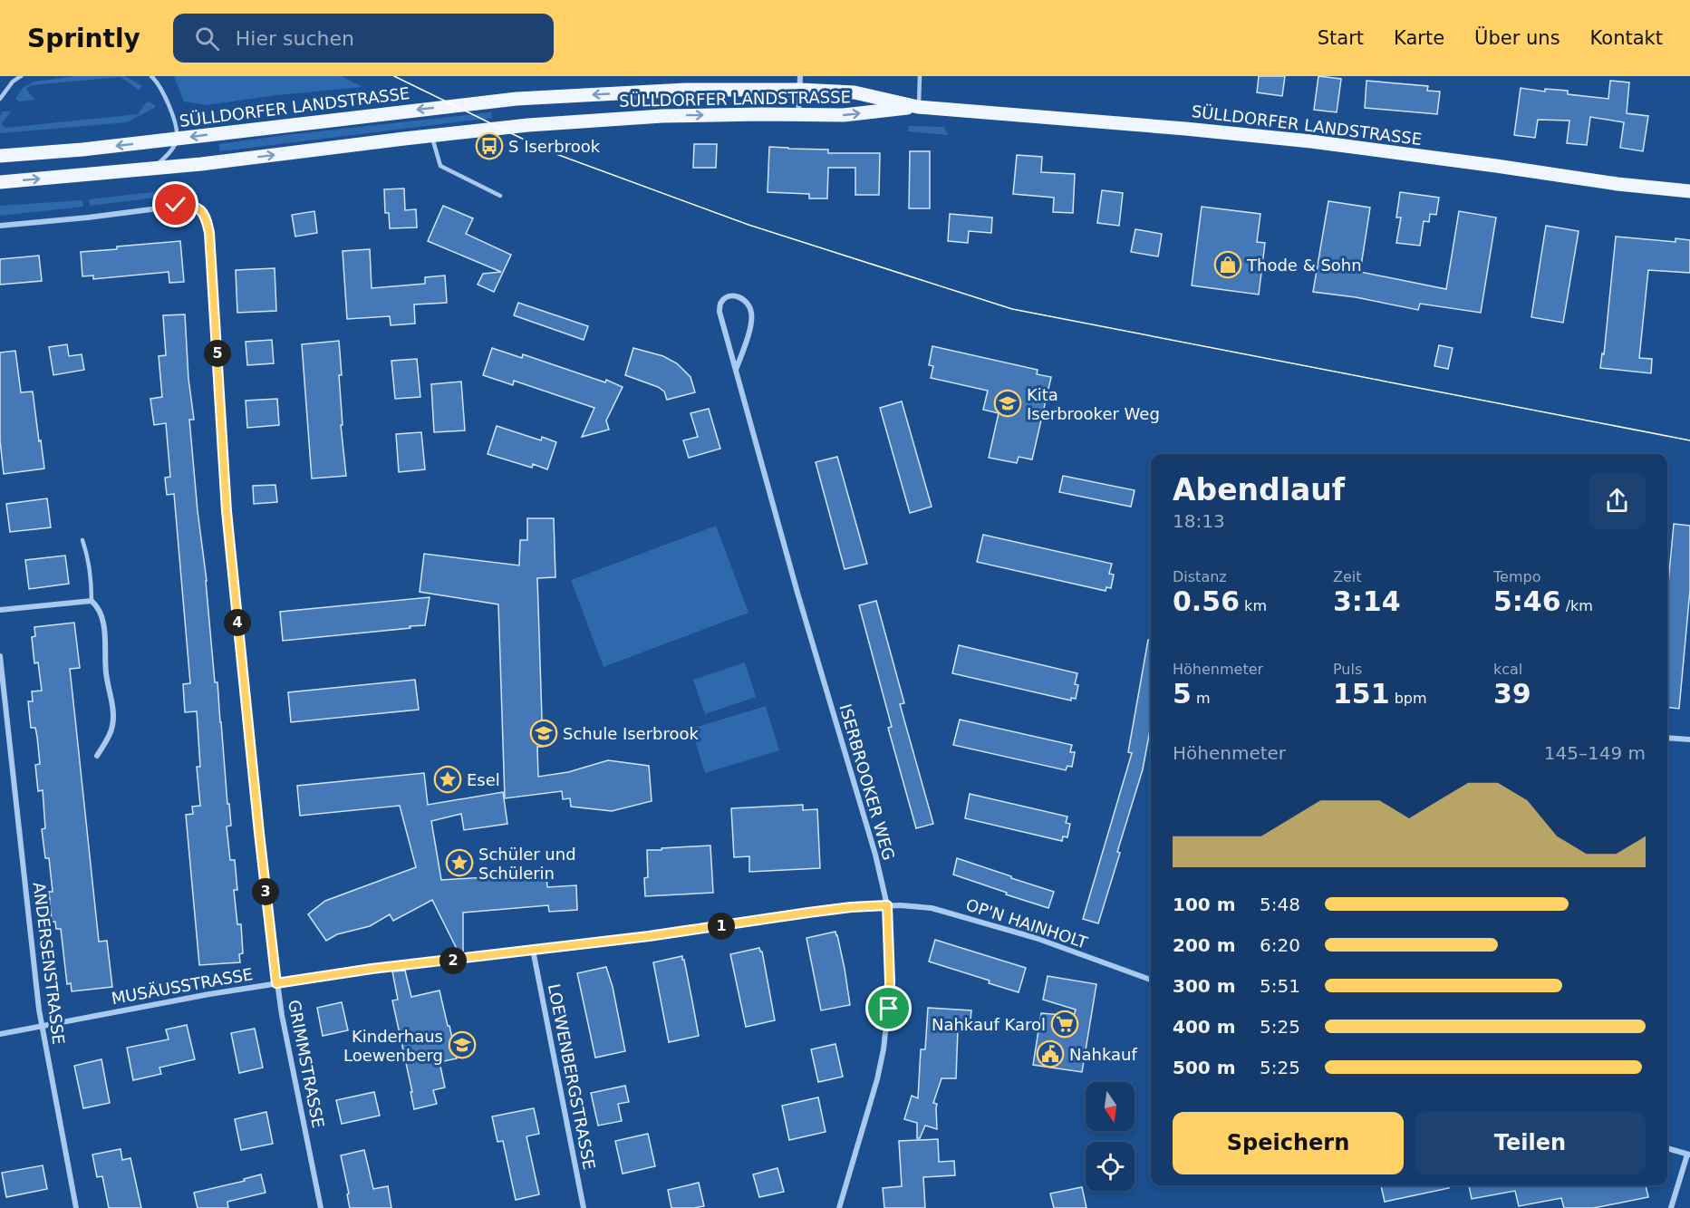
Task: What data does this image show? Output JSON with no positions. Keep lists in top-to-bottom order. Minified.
{"streets":{"main road":["SÜLLDORFER LANDSTRASSE"],"street":["ISERBROOKER WEG","OP'N HAINHOLT","ANDERSENSTRASSE","MUSÄUSSTRASSE","GRIMMSTRASSE","LOEWENBERGSTRASSE"]},"crossings":[["ISERBROOKER WEG","OP'N HAINHOLT"],["ISERBROOKER WEG","MUSÄUSSTRASSE"],["OP'N HAINHOLT","MUSÄUSSTRASSE"],["ANDERSENSTRASSE","MUSÄUSSTRASSE"],["MUSÄUSSTRASSE","GRIMMSTRASSE"],["MUSÄUSSTRASSE","LOEWENBERGSTRASSE"]],"places":{"bus stop":["S Iserbrook"],"shop":["Thode & Sohn"],"school or university":["Kita Iserbrooker Weg","Schule Iserbrook","Kinderhaus Loewenberg"],"place":["Esel","Schüler und Schülerin"],"supermarket":["Nahkauf Karol"],"public building":["Nahkauf"]},"north":"bottom","page":{"header":"Sprintly","search":"Hier suchen","nav":["Start","Karte","Über uns","Kontakt"],"pins":["5","4","3","1","2"],"heading":["Abendlauf","18:13"],"stats":[["Distanz","0.56 km"],["Zeit","3:14"],["Tempo","5:46 /km"],["Höhenmeter","5 m"],["Puls","151 bpm"],["kcal","39"]],"chart":["Höhenmeter","145–149 m"],"list":[{"name":"100 m","note":"5:48"},{"name":"200 m","note":"6:20"},{"name":"300 m","note":"5:51"},{"name":"400 m","note":"5:25"},{"name":"500 m","note":"5:25"}],"buttons":["Speichern","Teilen"]}}
